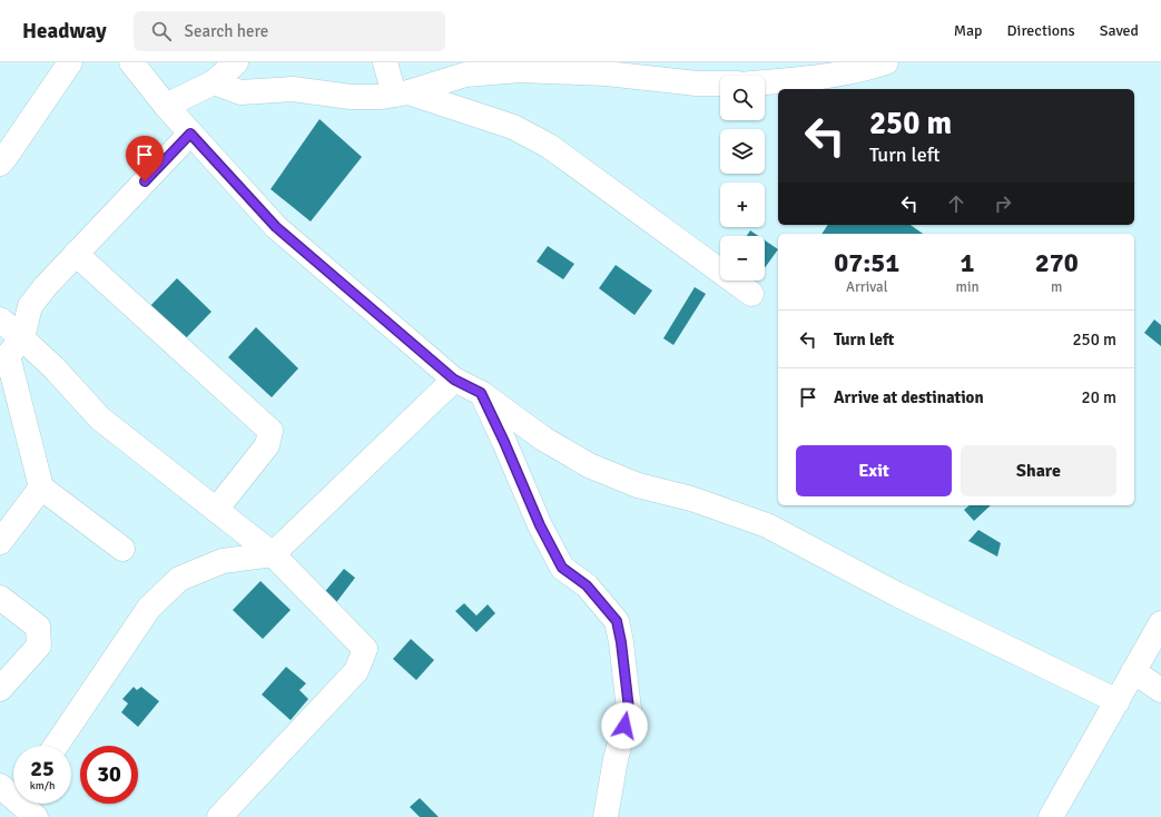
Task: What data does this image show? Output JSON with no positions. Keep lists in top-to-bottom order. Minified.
{"page":{"header":"Headway","search":"Search here","nav":["Map","Directions","Saved"],"map_buttons":["+","−"],"turn":["250 m","Turn left"],"eta":["07:51","Arrival","1","min","270","m"],"list":[{"name":"Turn left","value":"250 m"},{"name":"Arrive at destination","value":"20 m"}],"buttons":["Exit","Share"],"speed":"25 km/h","limit":"30"}}
